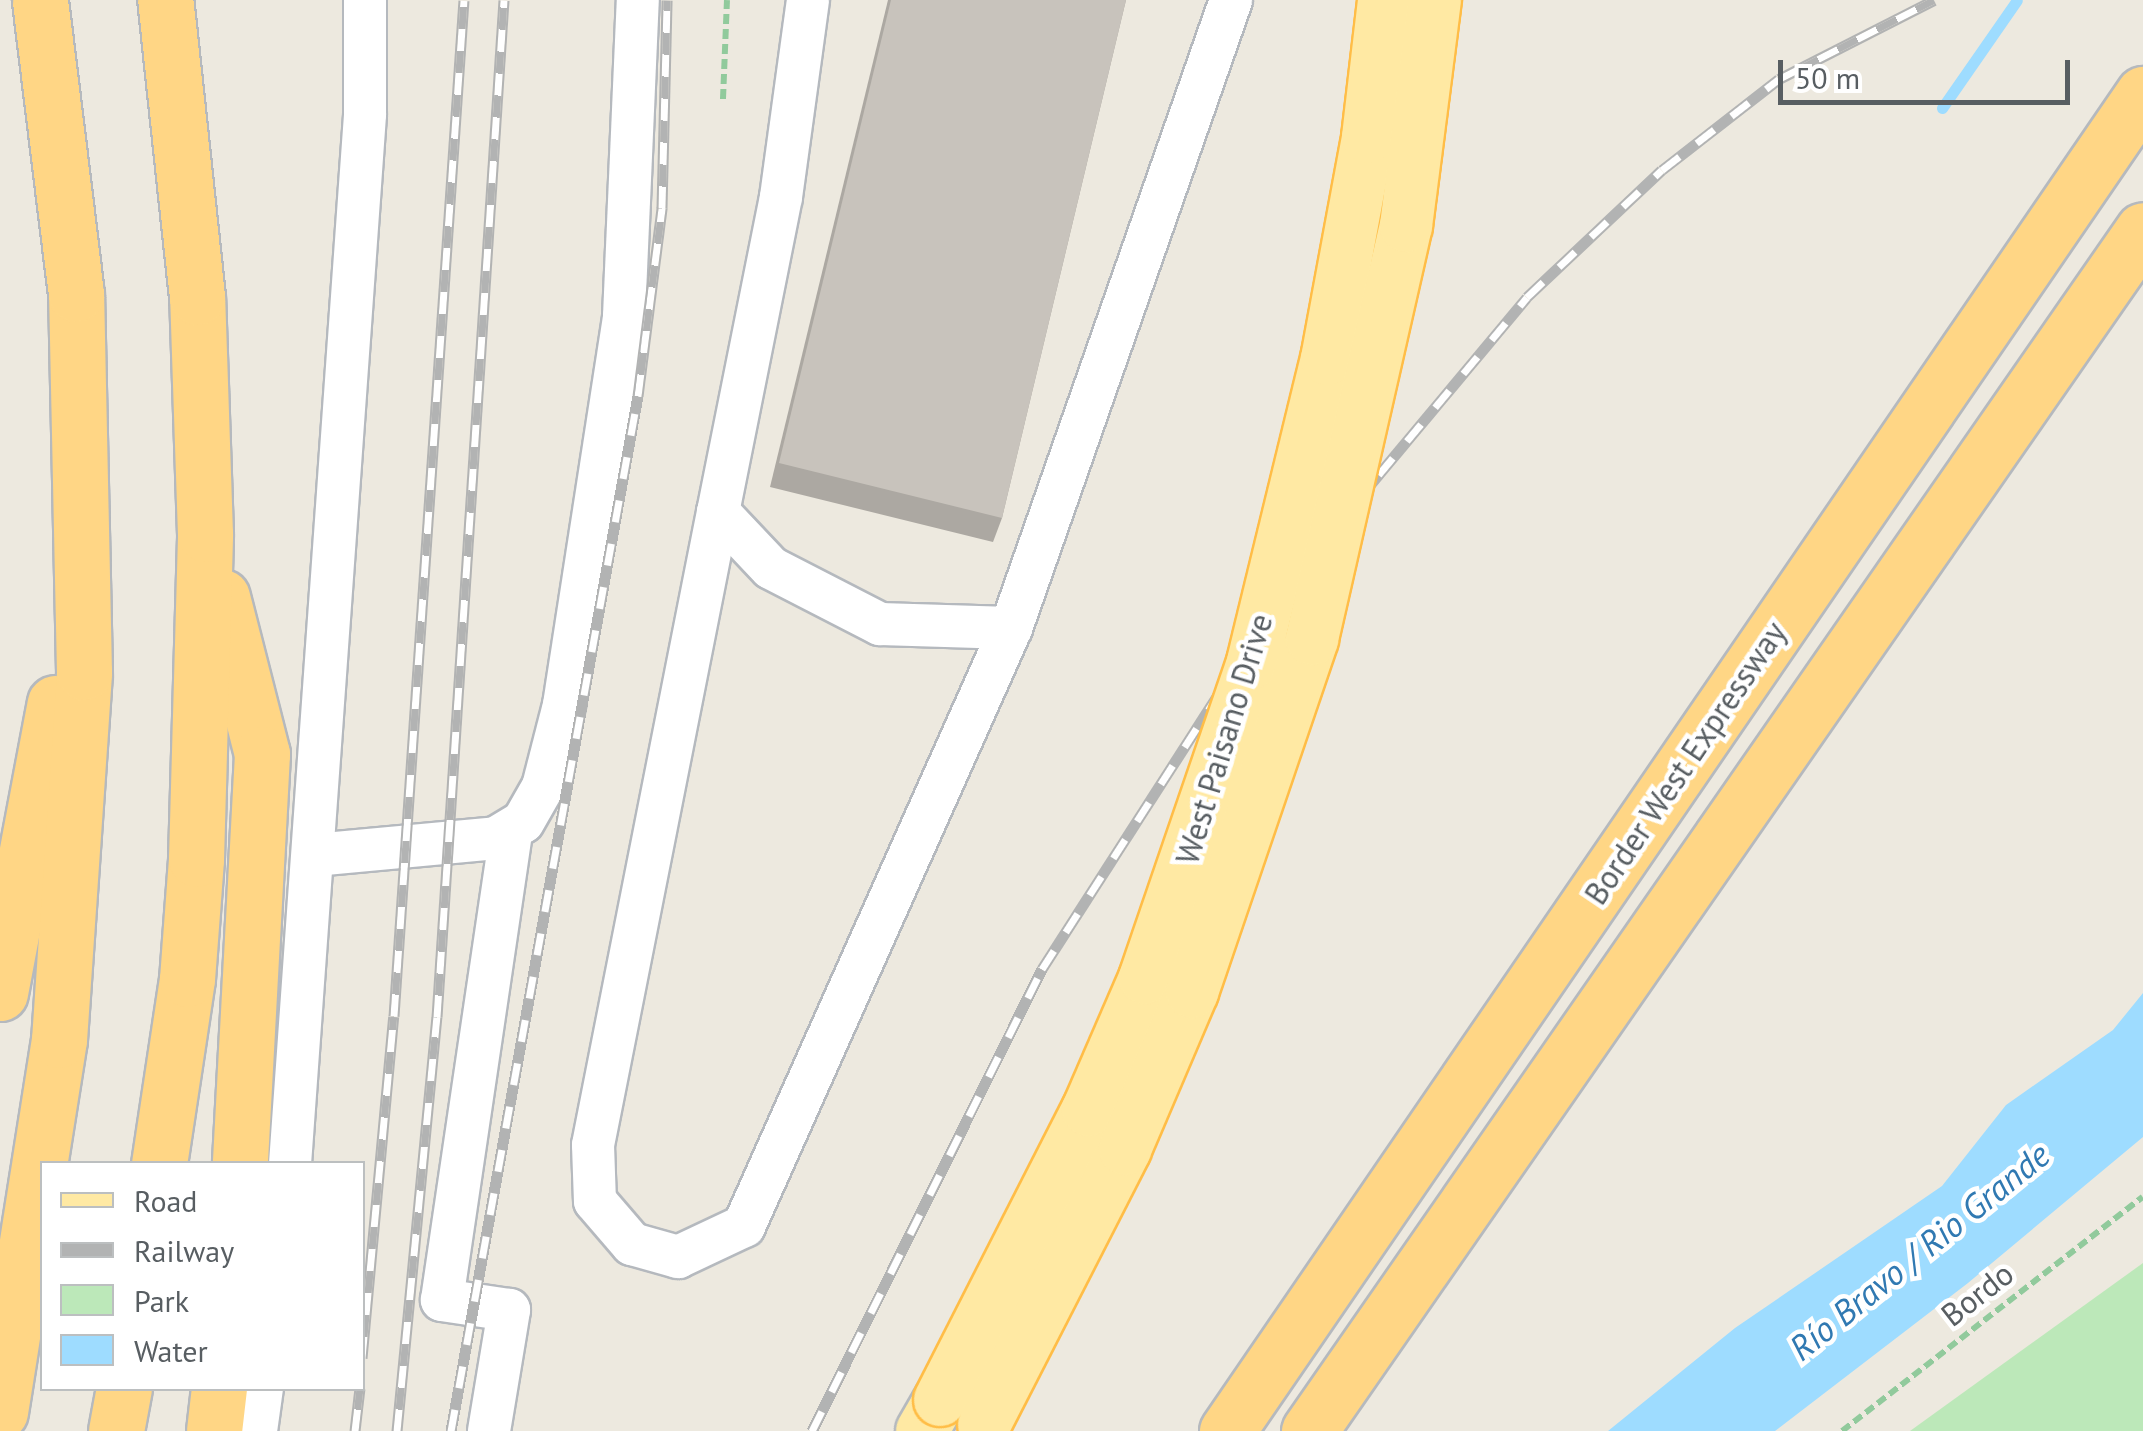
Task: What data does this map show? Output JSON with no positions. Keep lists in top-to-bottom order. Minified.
{"streets":{"highway":["Border West Expressway"],"main road":["West Paisano Drive"],"path":["Bordo"]},"water":["Río Bravo / Rio Grande"],"legend":["Road","Railway","Park","Water"],"scale_bar":"50 m"}
